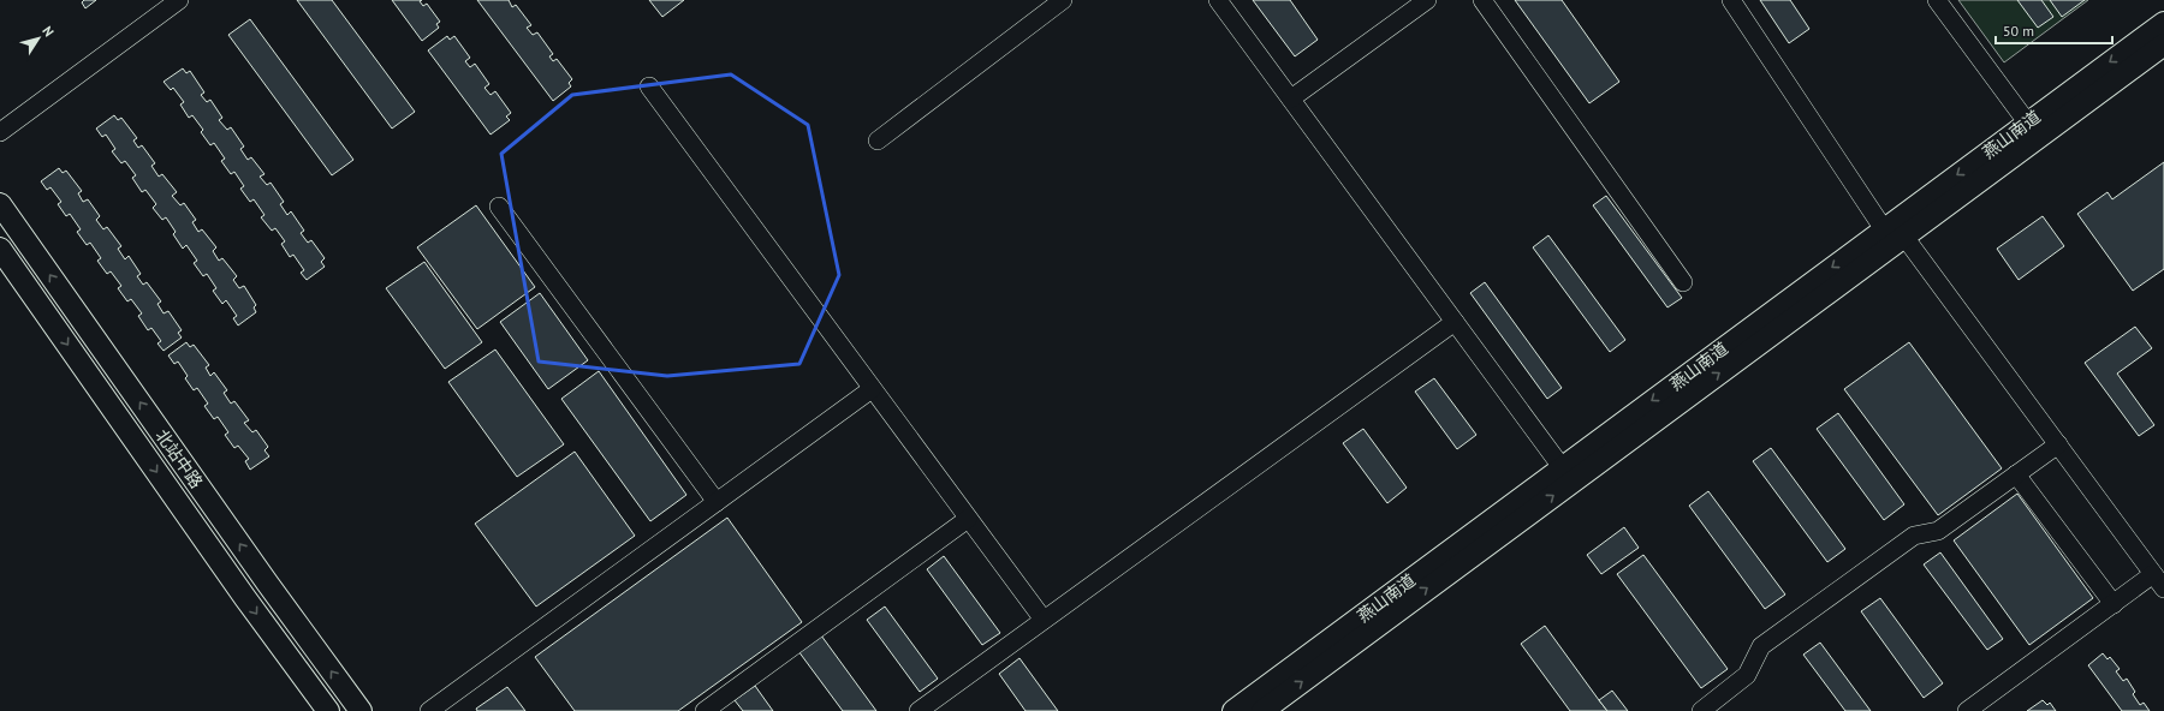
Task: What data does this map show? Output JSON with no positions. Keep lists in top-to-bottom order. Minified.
{"streets":{"main road":["燕山南道","北站中路"]},"scale_bar":"50 m","north":"top right"}
